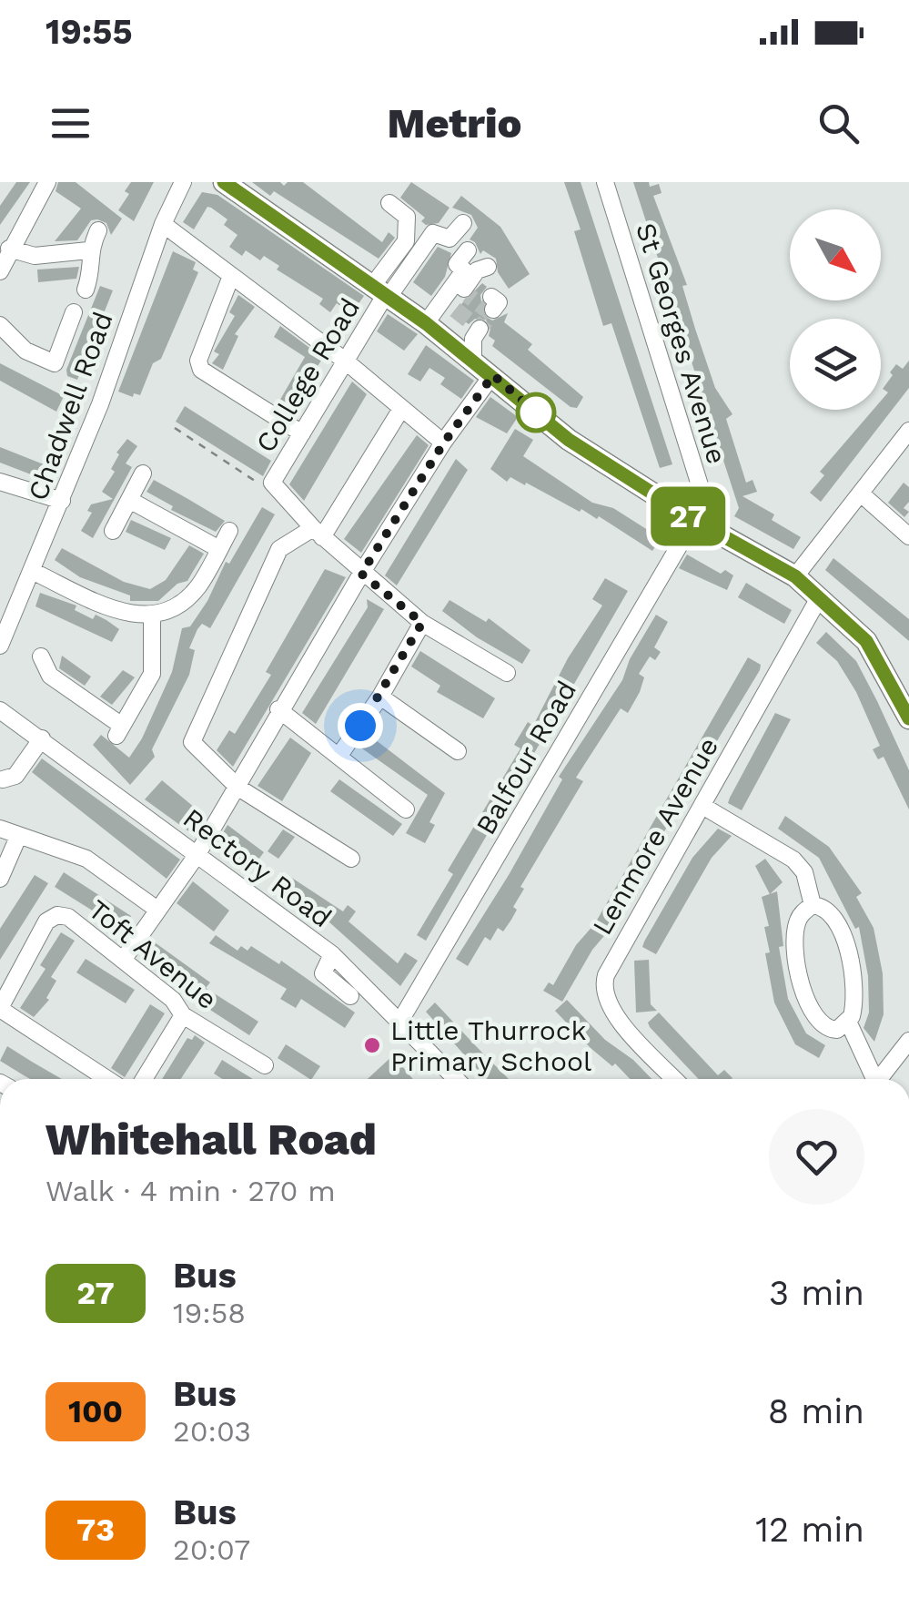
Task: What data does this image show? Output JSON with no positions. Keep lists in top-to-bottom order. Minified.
{"streets":{"street":["St Georges Avenue","College Road","Chadwell Road","Balfour Road","Lenmore Avenue","Rectory Road","Toft Avenue"]},"crossings":[["St Georges Avenue","Balfour Road"],["Balfour Road","Rectory Road"]],"places":["Little Thurrock Primary School"],"lines":["bus line 27"],"north":"bottom right","page":{"status":"19:55","header":"Metrio","on_map":"27","heading":["Whitehall Road","Walk · 4 min · 270 m"],"list":[{"mark":"27","name":"Bus","note":"19:58","value":"3 min"},{"mark":"100","name":"Bus","note":"20:03","value":"8 min"},{"mark":"73","name":"Bus","note":"20:07","value":"12 min"}]}}
